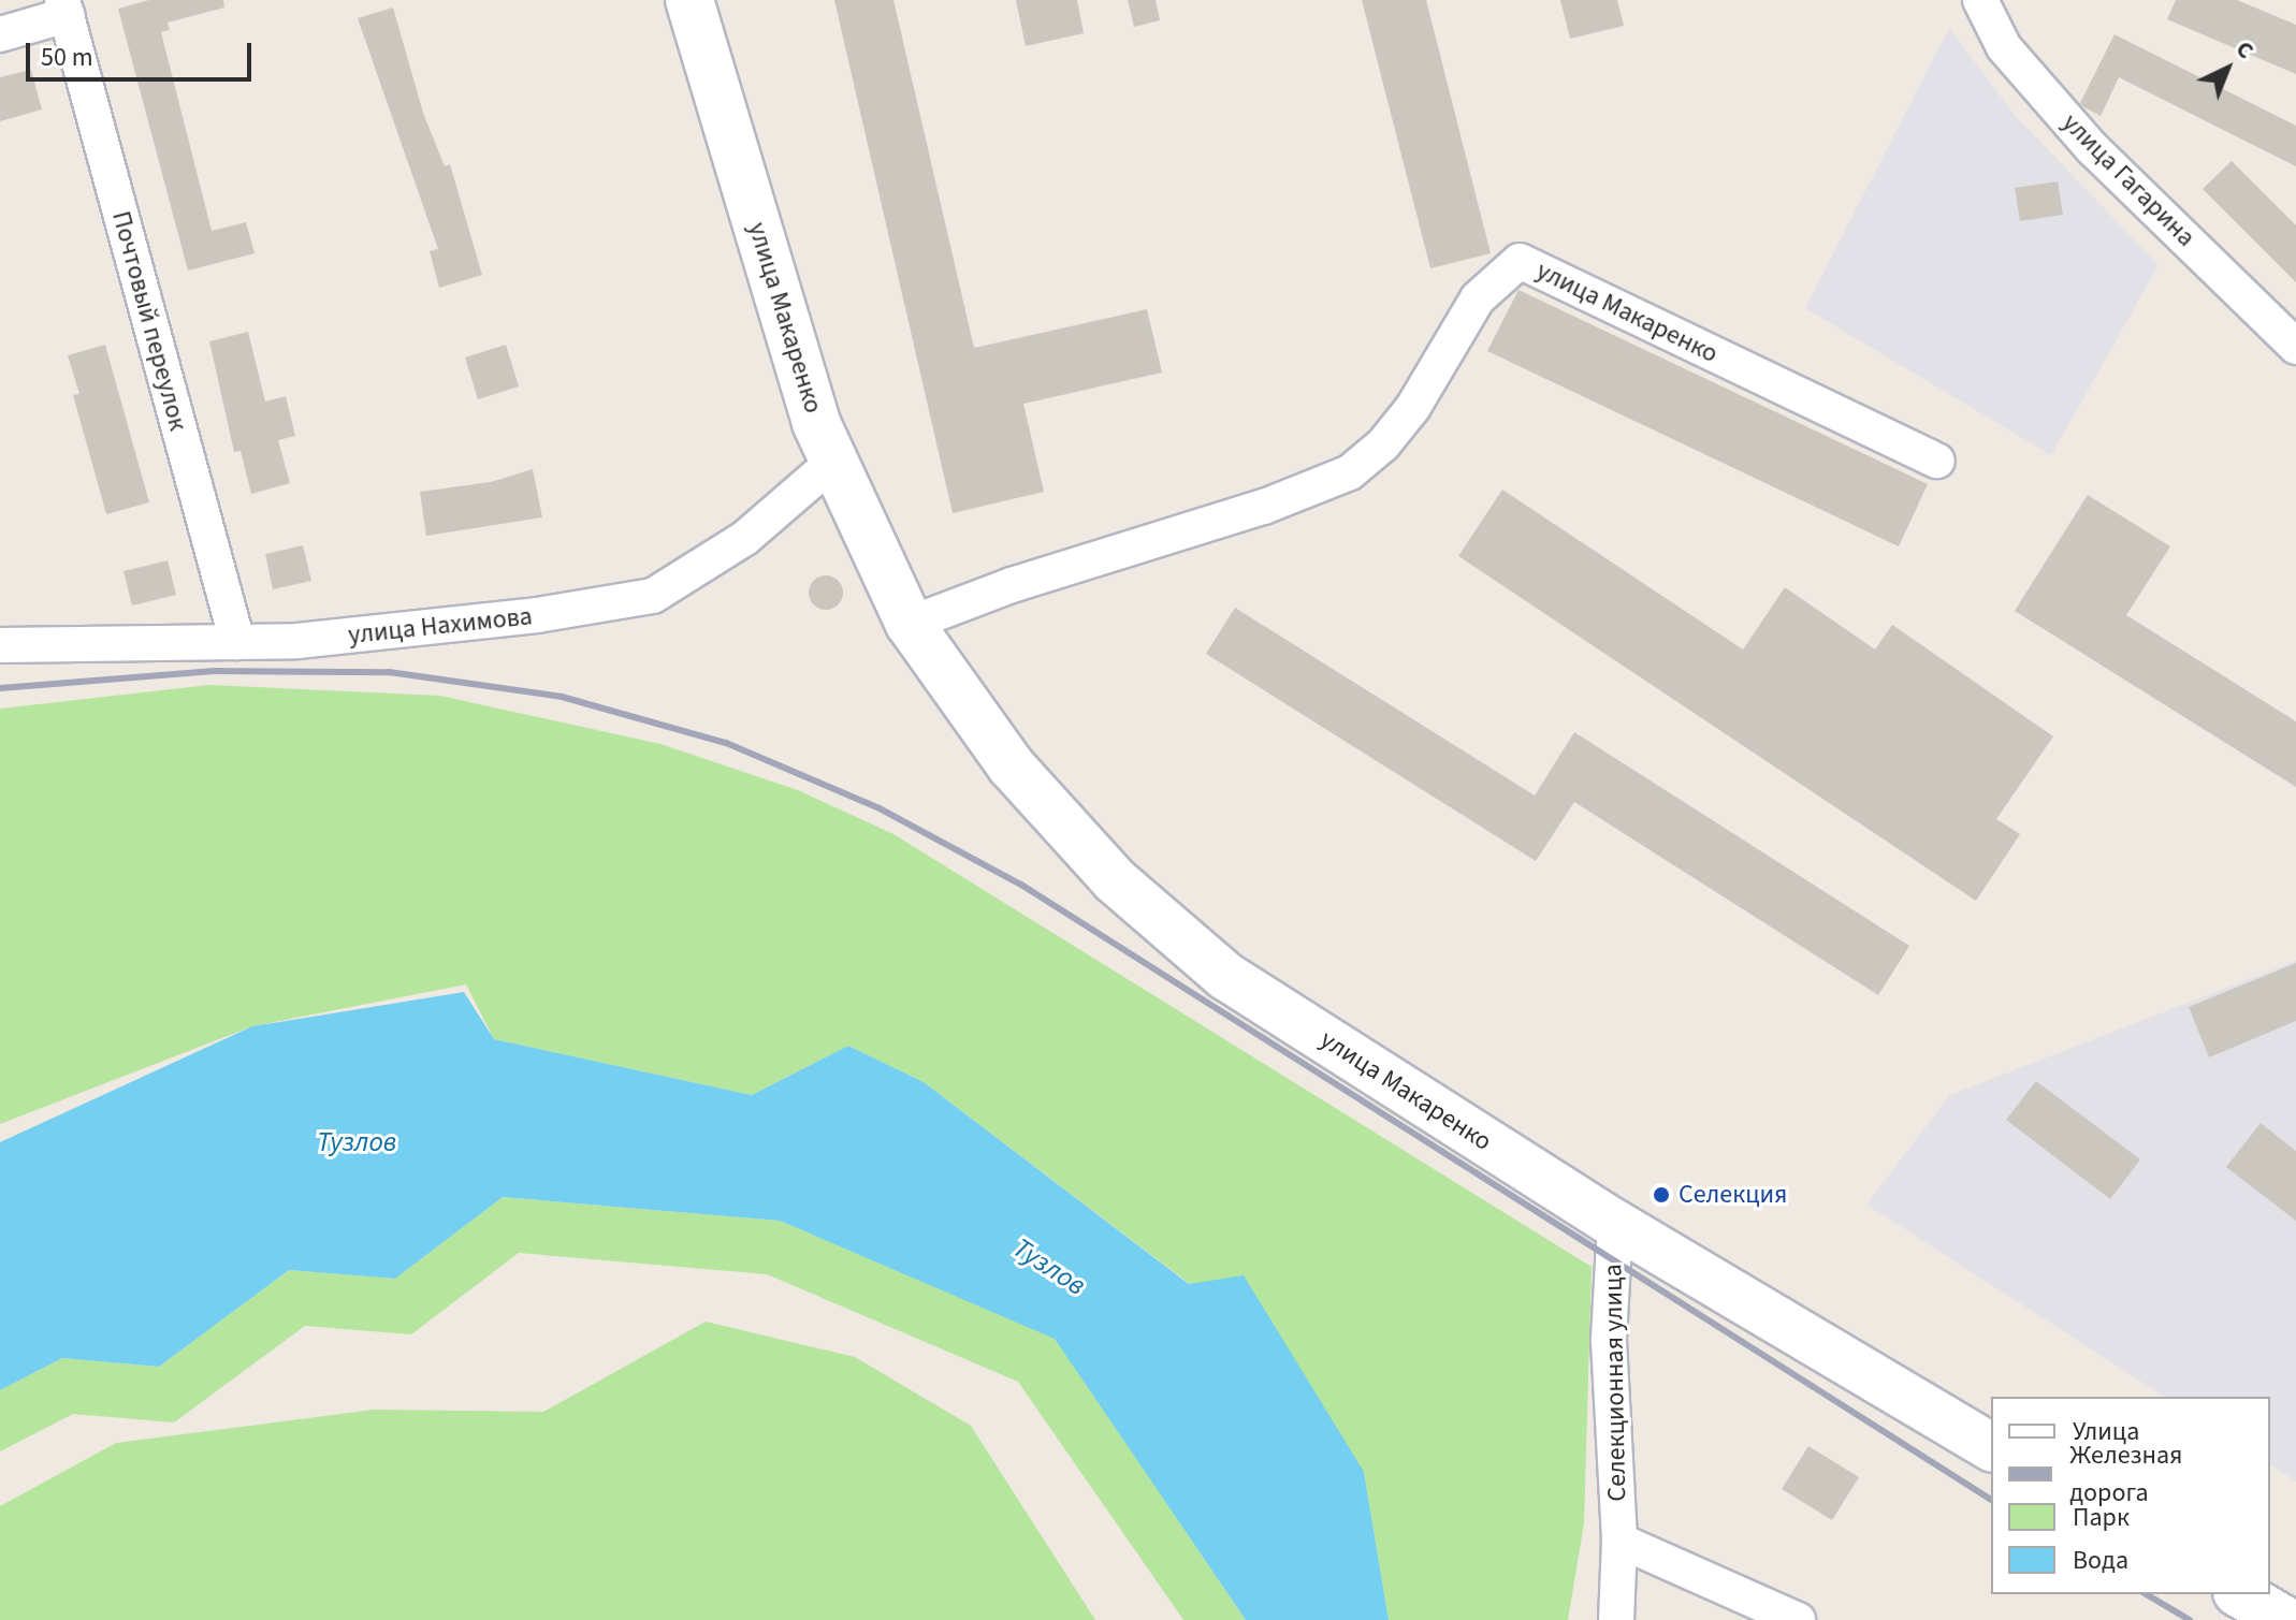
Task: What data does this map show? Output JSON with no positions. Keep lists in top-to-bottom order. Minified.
{"streets":{"main road":["улица Макаренко"],"street":["улица Гагарина","Почтовый переулок","улица Нахимова","Селекционная улица"]},"crossings":[["улица Макаренко","улица Нахимова"],["улица Макаренко","Селекционная улица"],["Почтовый переулок","улица Нахимова"]],"water":["Тузлов"],"places":["Селекция"],"legend":["Улица","Железная дорога","Парк","Вода"],"scale_bar":"50 m","north":"top right"}
